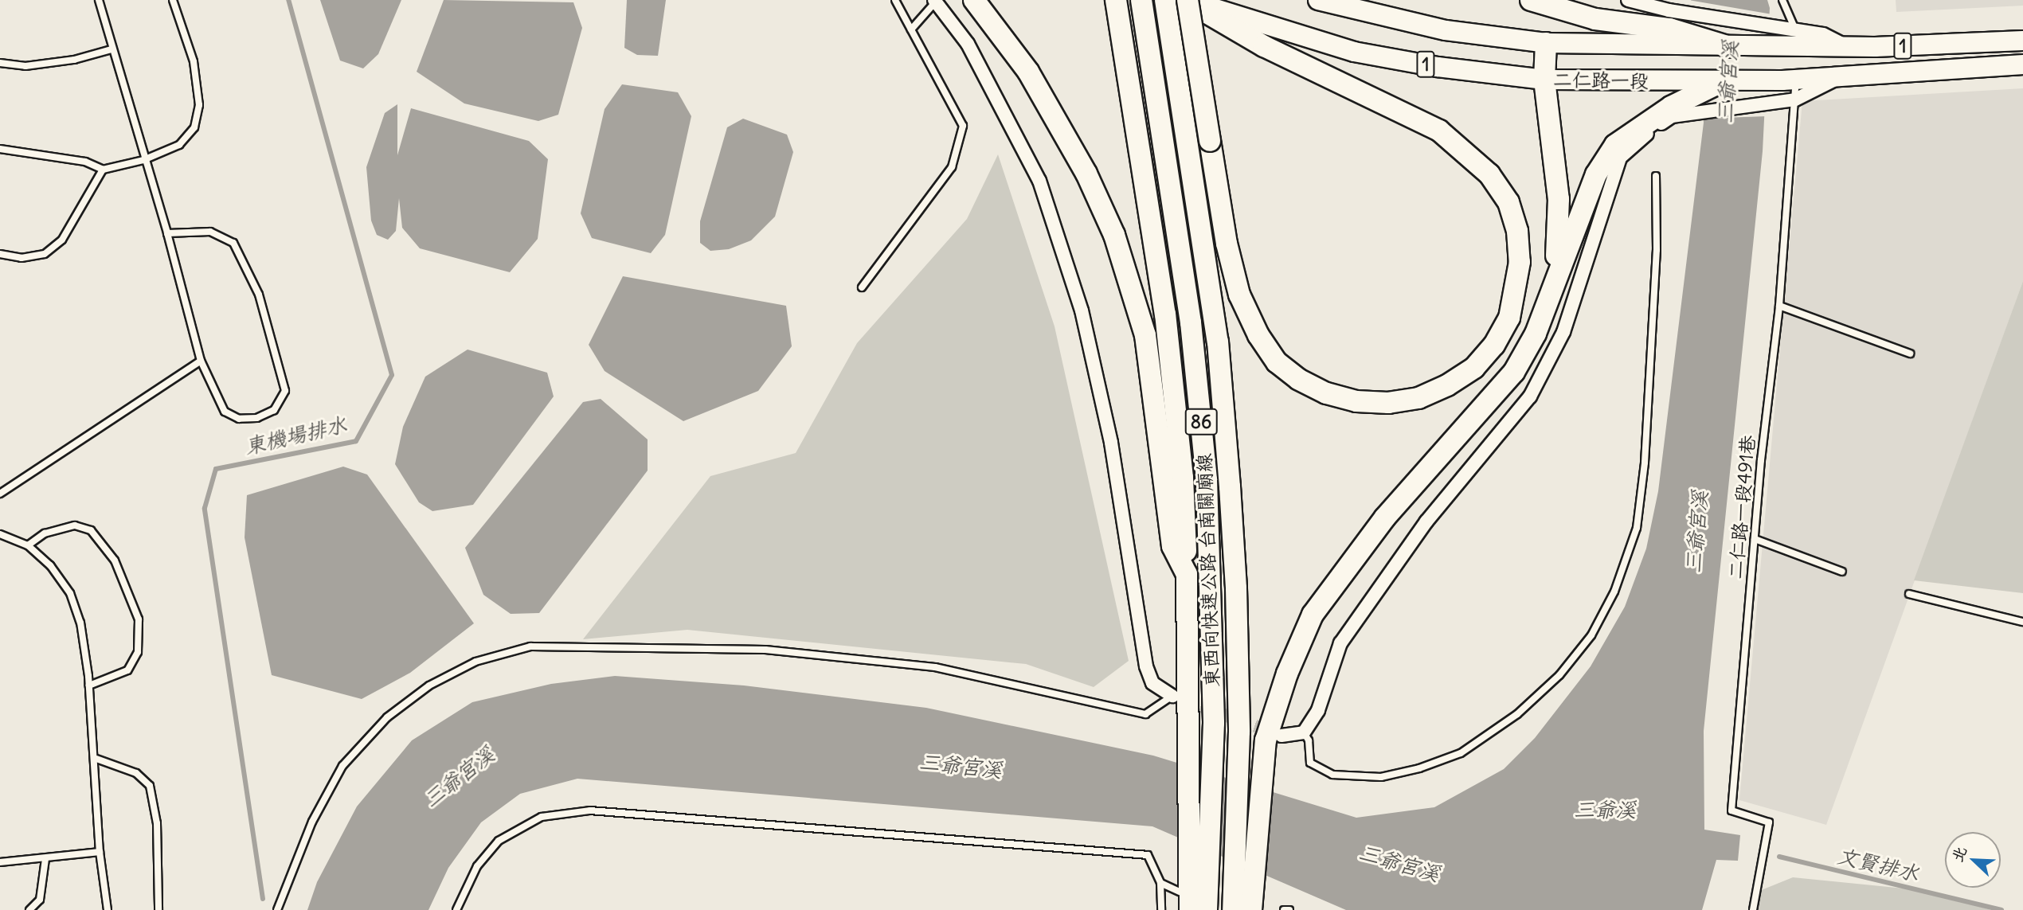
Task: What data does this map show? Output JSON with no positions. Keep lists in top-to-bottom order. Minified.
{"streets":{"highway":["86","東西向快速公路 台南關廟線"],"main road":["1","二仁路一段"],"lane":["二仁路一段491巷"]},"crossings":[["二仁路一段","二仁路一段491巷"]],"water":["三爺宮溪","東機場排水","三爺溪","文賢排水"],"north":"top left"}
